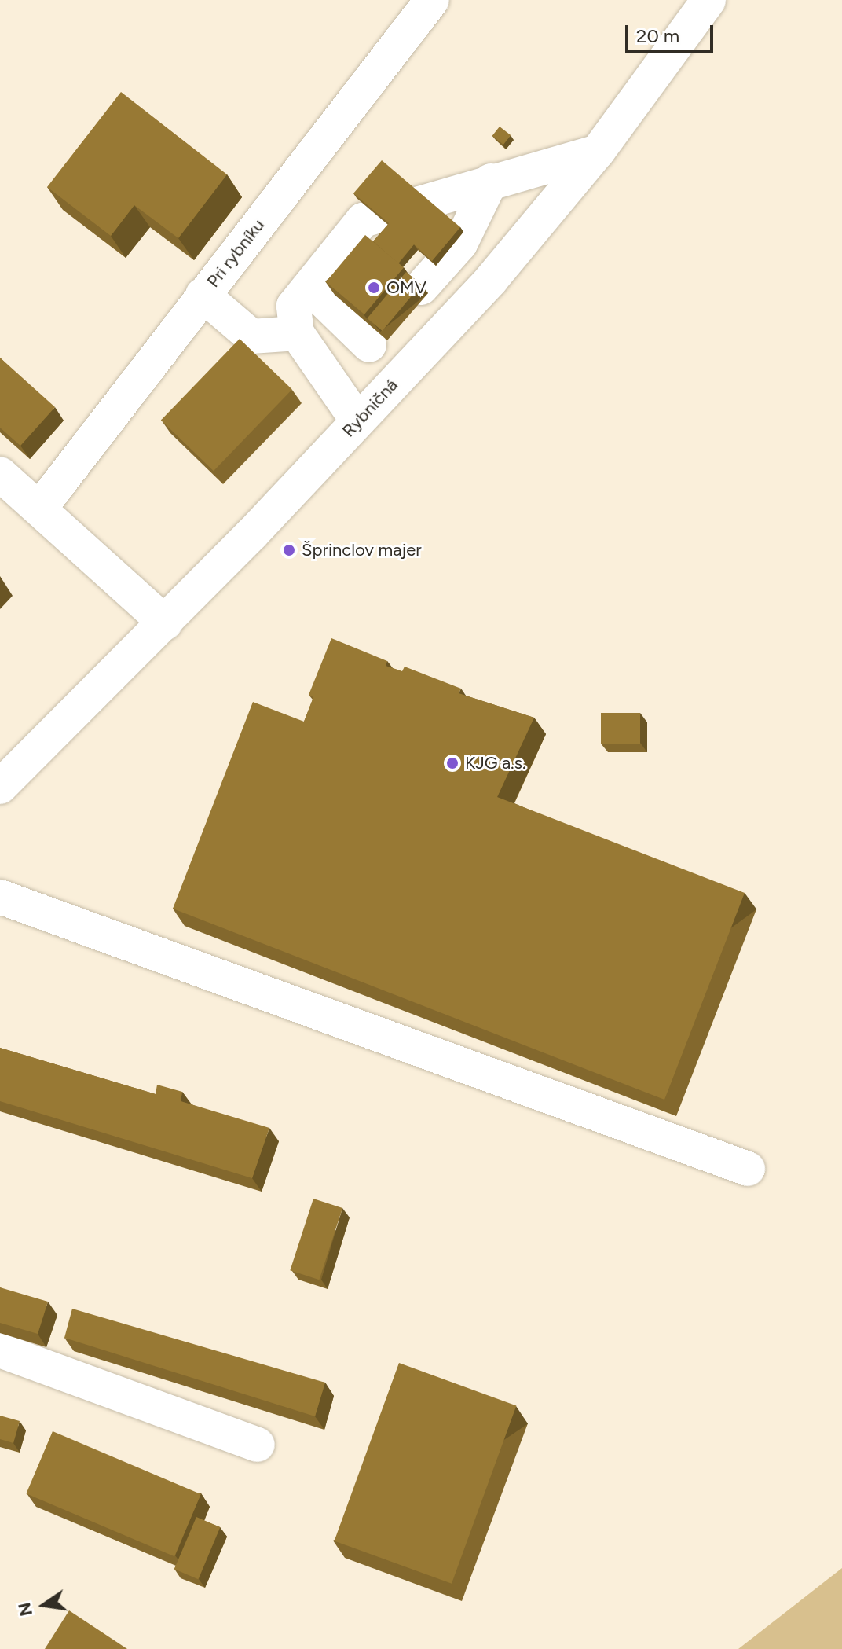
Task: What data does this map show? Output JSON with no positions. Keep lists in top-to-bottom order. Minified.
{"streets":{"main road":["Pri rybníku","Rybničná"]},"places":["OMV","Šprinclov majer","KJG a.s."],"scale_bar":"20 m","north":"left"}
